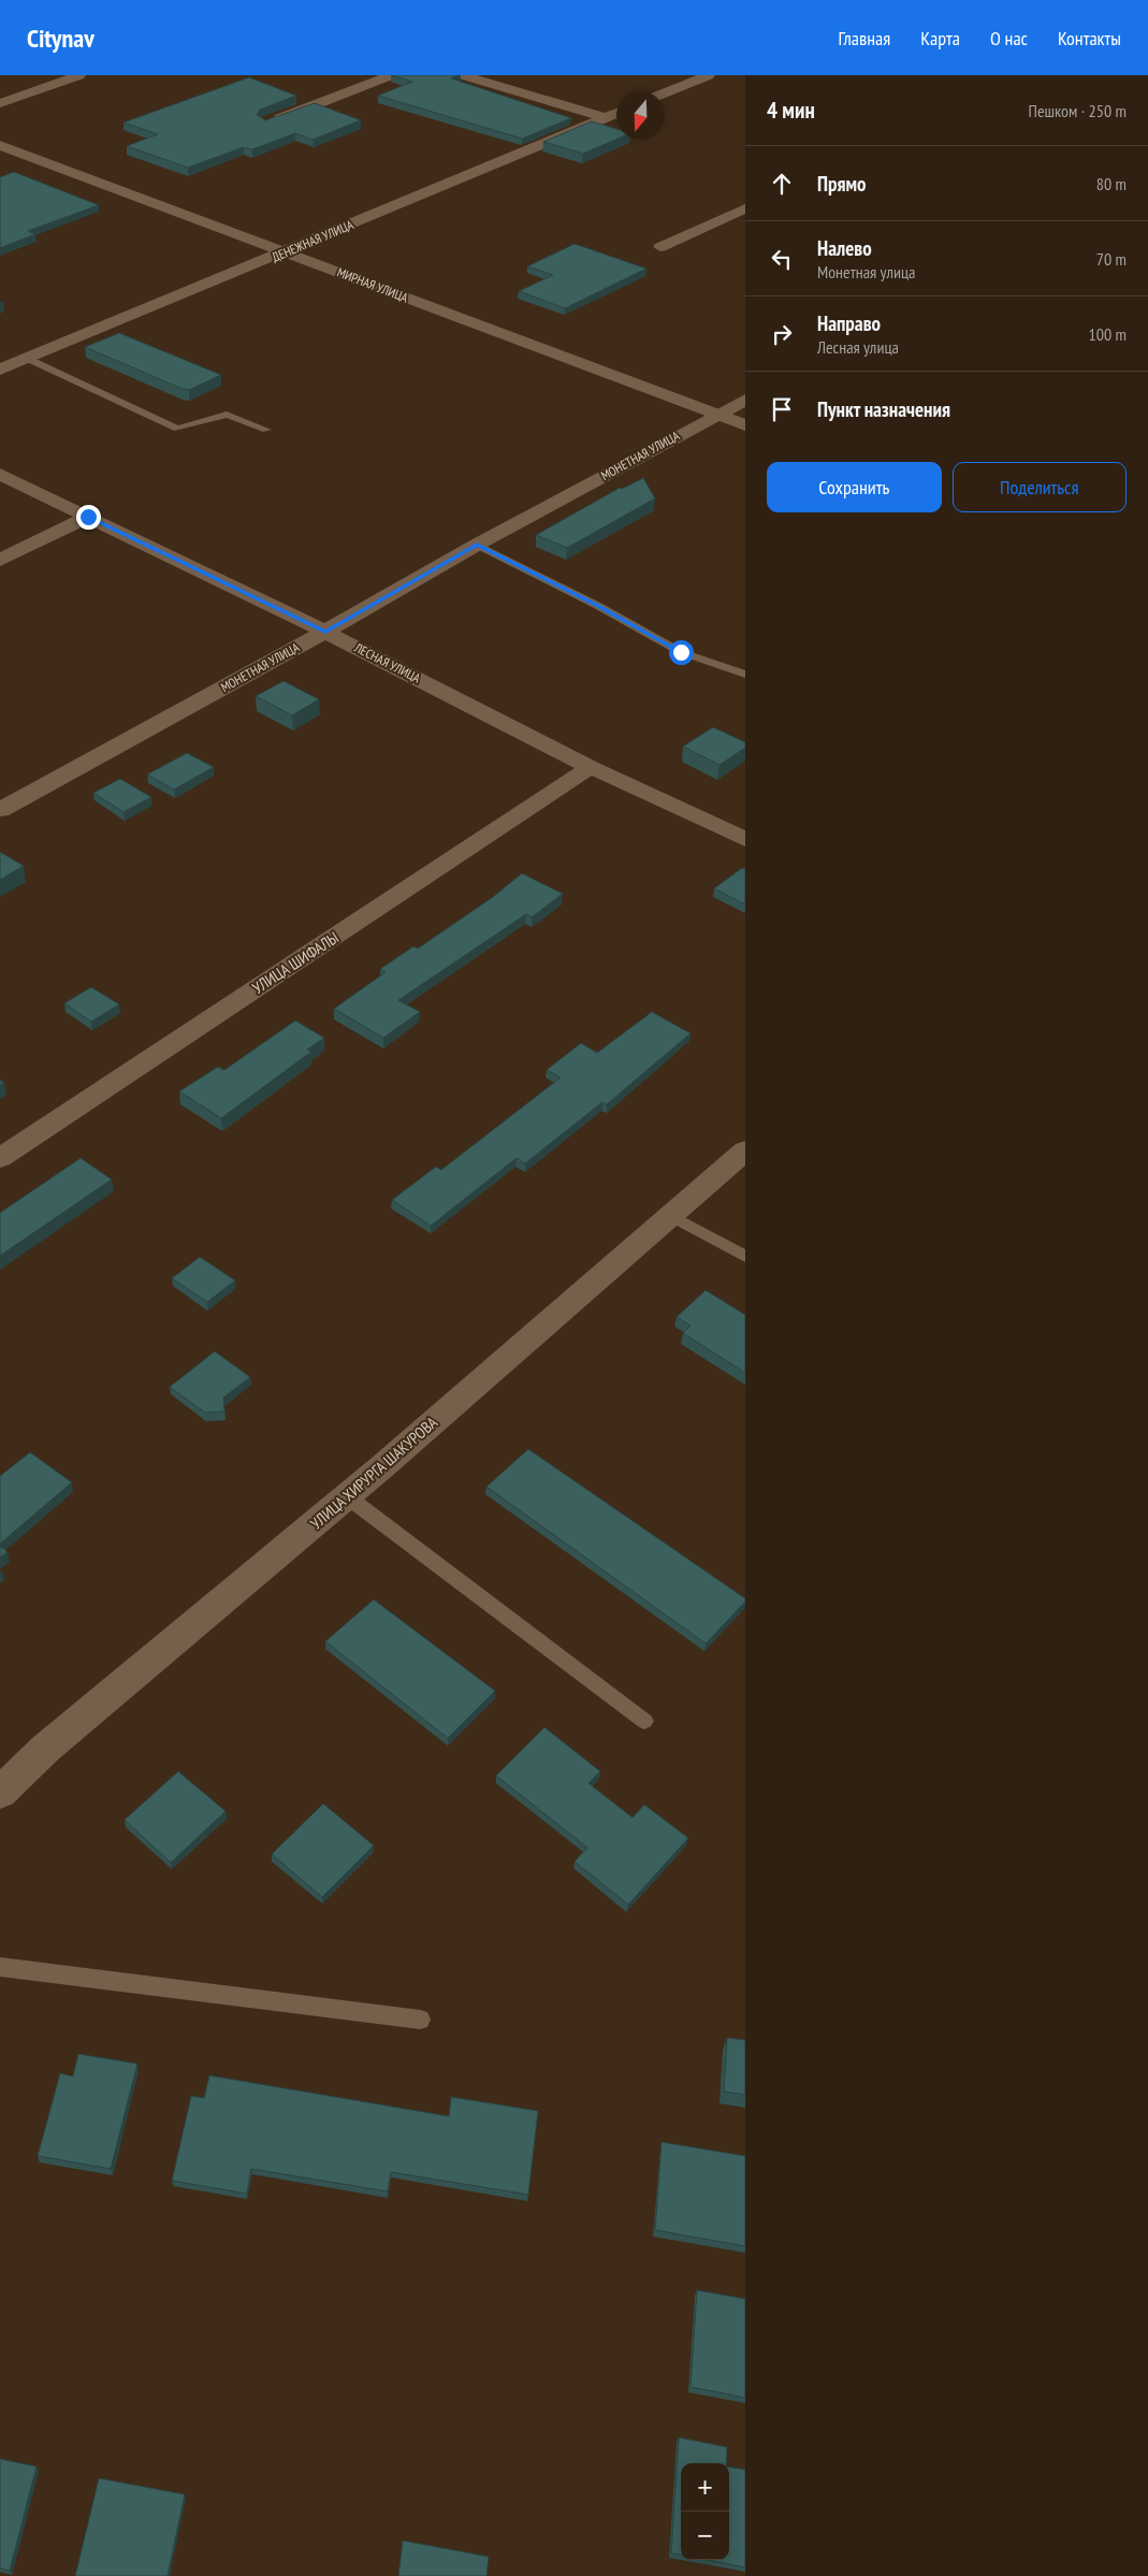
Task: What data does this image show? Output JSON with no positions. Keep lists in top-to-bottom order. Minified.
{"streets":{"street":["ДЕНЕЖНАЯ УЛИЦА","МИРНАЯ УЛИЦА","МОНЕТНАЯ УЛИЦА","ЛЕСНАЯ УЛИЦА","УЛИЦА ШИФАЛЫ","УЛИЦА ХИРУРГА ШАКУРОВА"]},"crossings":[["ДЕНЕЖНАЯ УЛИЦА","МИРНАЯ УЛИЦА"],["МИРНАЯ УЛИЦА","МОНЕТНАЯ УЛИЦА"],["МОНЕТНАЯ УЛИЦА","ЛЕСНАЯ УЛИЦА"],["ЛЕСНАЯ УЛИЦА","УЛИЦА ШИФАЛЫ"]],"north":"bottom","page":{"header":"Citynav","nav":["Главная","Карта","О нас","Контакты"],"heading":["4 мин","Пешком · 250 m"],"list":[["Прямо","80 m"],["Налево","Монетная улица","70 m"],["Направо","Лесная улица","100 m"],"Пункт назначения"],"buttons":["Сохранить","Поделиться"],"map_buttons":["+","−"]}}
